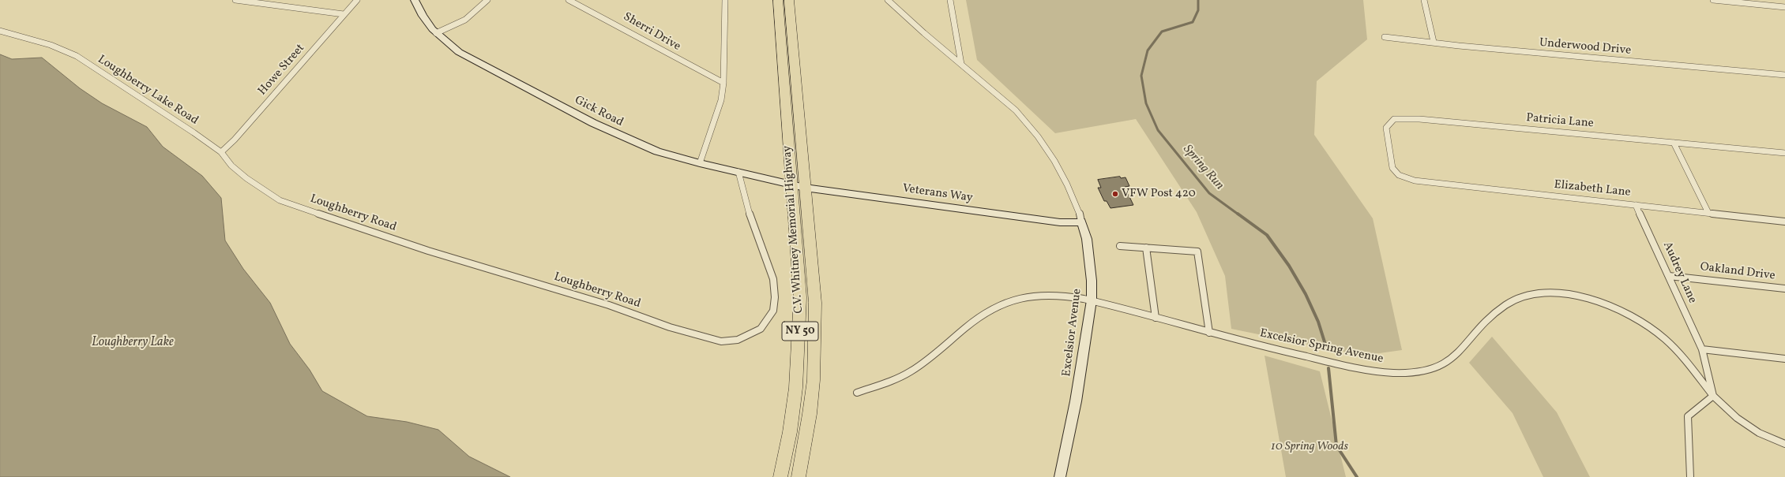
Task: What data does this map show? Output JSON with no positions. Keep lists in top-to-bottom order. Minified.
{"streets":{"highway":["C.V. Whitney Memorial Highway","NY 50"],"street":["Sherri Drive","Underwood Drive","Howe Street","Loughberry Lake Road","Gick Road","Patricia Lane","Elizabeth Lane","Veterans Way","Loughberry Road","Oakland Drive","Audrey Lane","Excelsior Avenue","Excelsior Spring Avenue"]},"crossings":[["Howe Street","Loughberry Lake Road"],["Loughberry Lake Road","Loughberry Road"],["Gick Road","Veterans Way"],["Gick Road","Loughberry Road"],["Gick Road","C.V. Whitney Memorial Highway"],["Patricia Lane","Elizabeth Lane"],["Elizabeth Lane","Audrey Lane"],["Veterans Way","C.V. Whitney Memorial Highway"],["Veterans Way","Excelsior Avenue"],["Oakland Drive","Audrey Lane"],["Excelsior Avenue","Excelsior Spring Avenue"]],"water":["Spring Run","Loughberry Lake"],"parks":["10 Spring Woods"],"places":["VFW Post 420"]}
